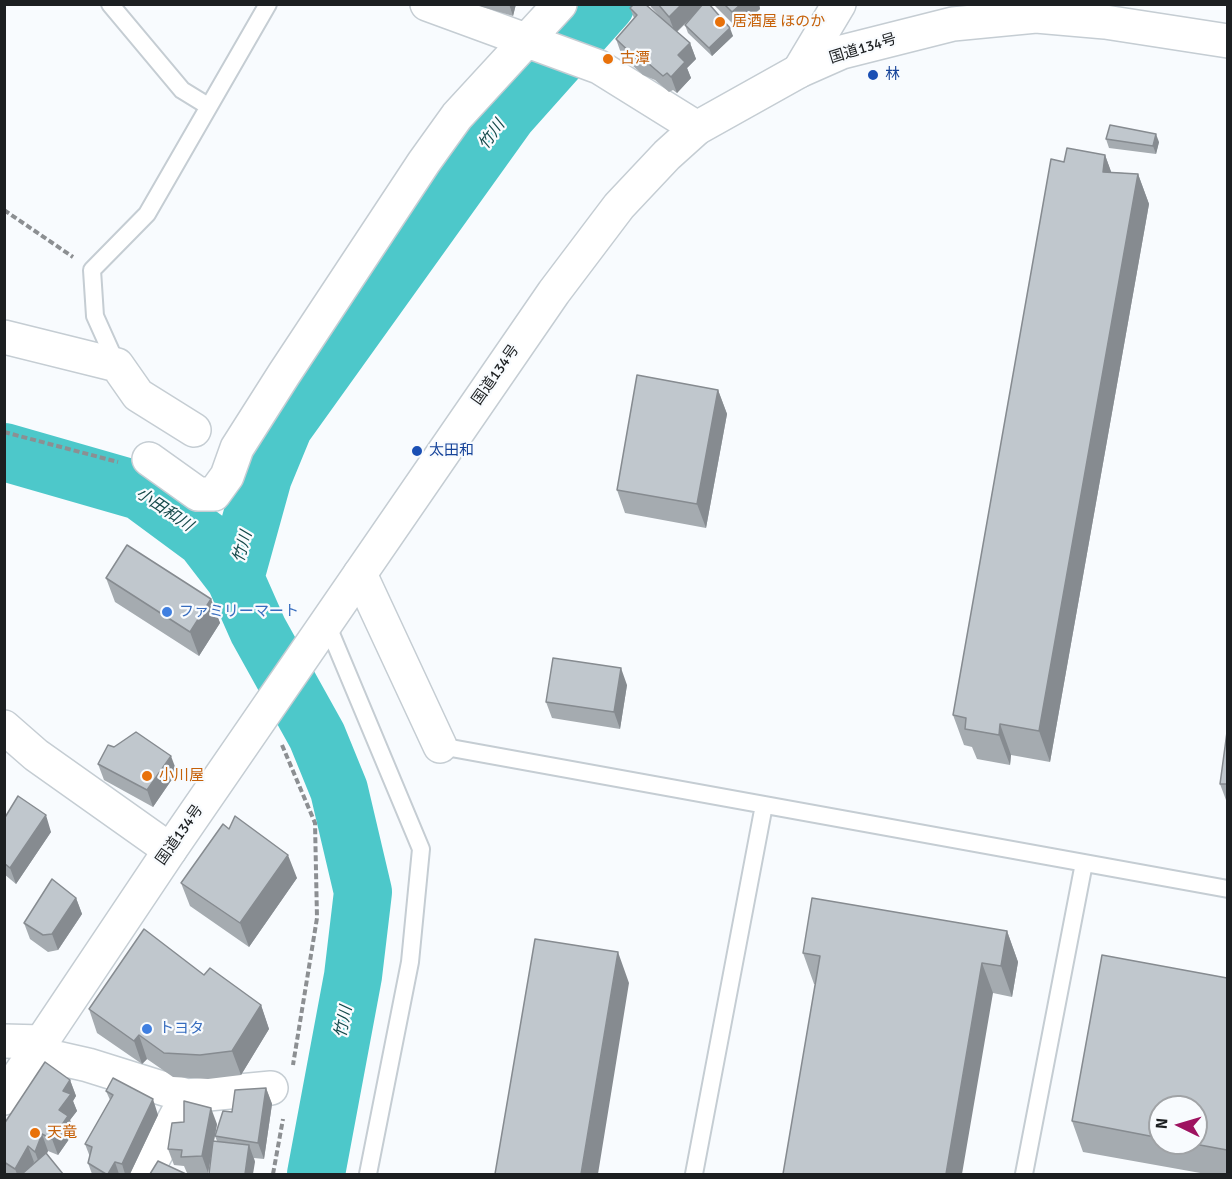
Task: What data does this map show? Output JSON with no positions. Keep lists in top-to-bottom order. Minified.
{"streets":{"main road":["国道134号"]},"water":["竹川","小田和川"],"places":["居酒屋 ほのか","古潭","林","太田和","ファミリーマート","小川屋","トヨタ","天竜"],"north":"left"}
